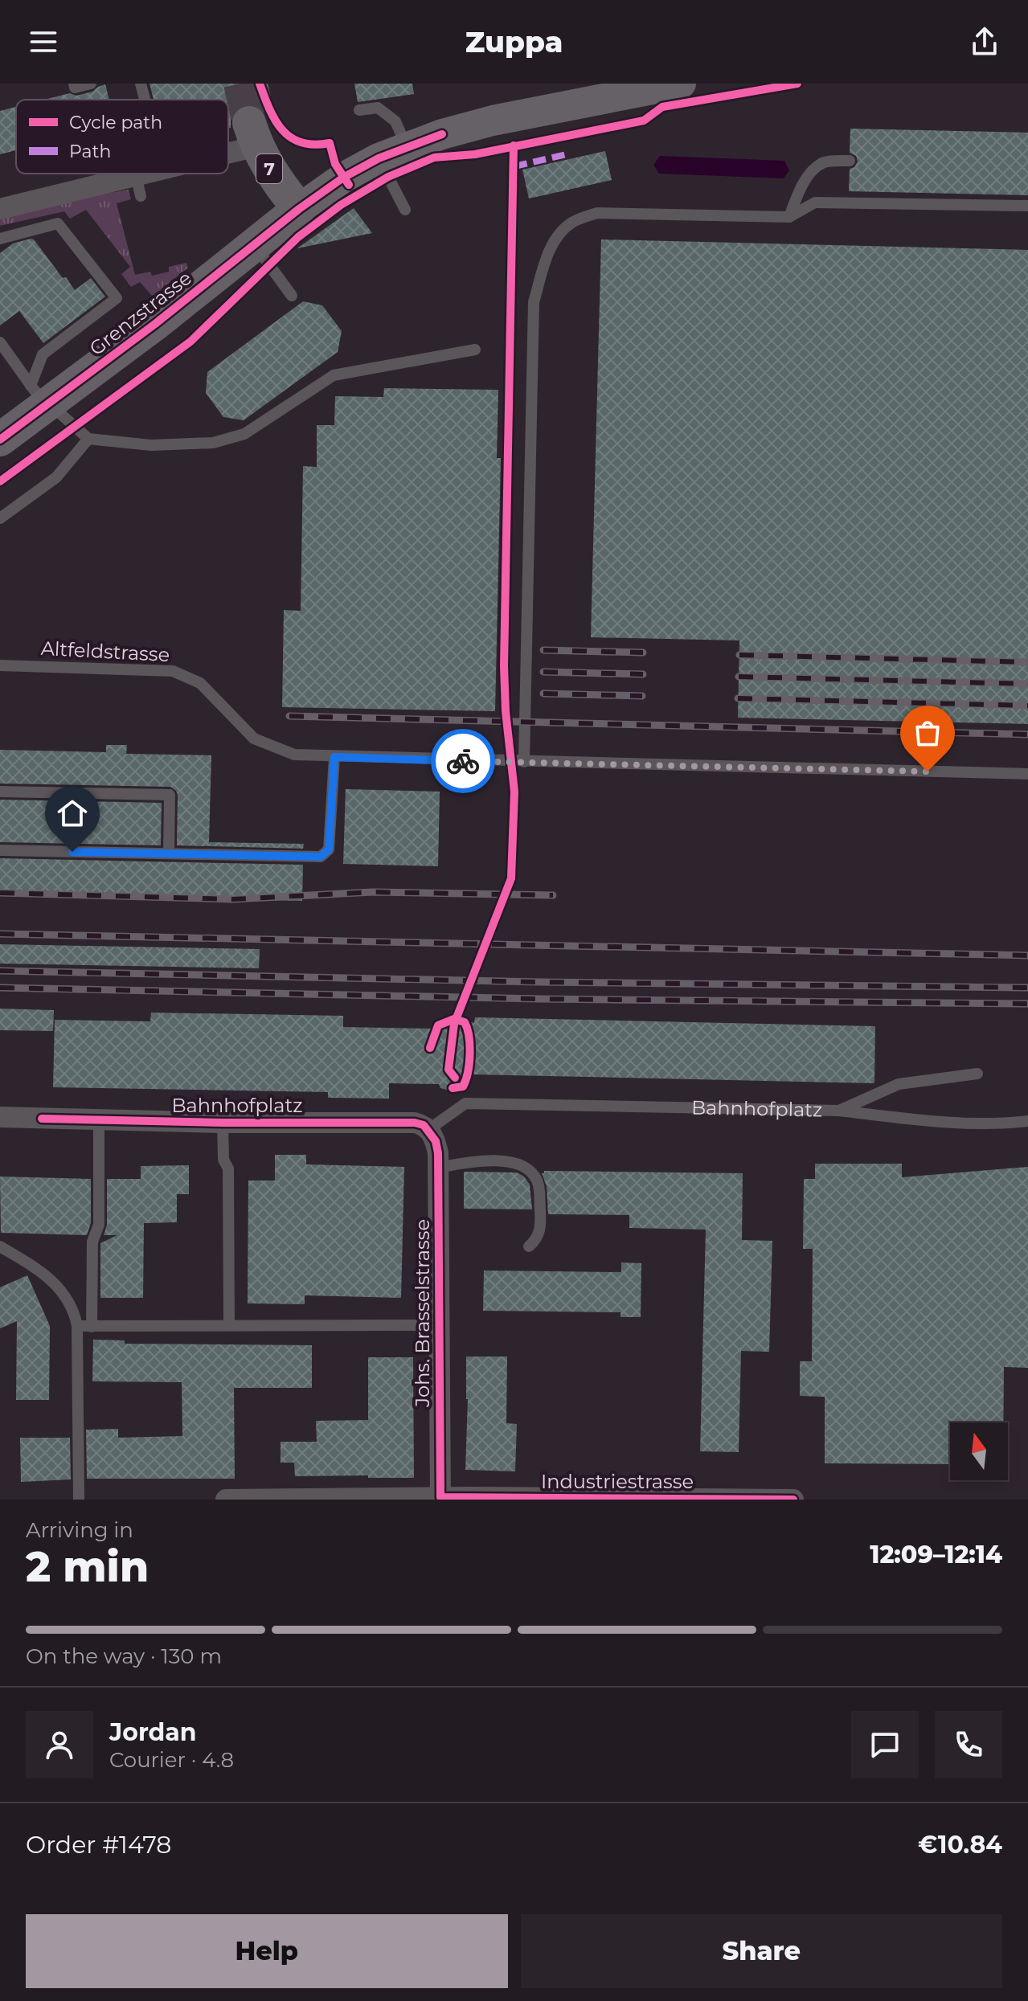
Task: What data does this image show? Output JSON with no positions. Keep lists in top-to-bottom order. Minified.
{"streets":{"main road":["7","Grenzstrasse"],"street":["Bahnhofplatz","Johs. Brasselstrasse","Industriestrasse"],"lane":["Altfeldstrasse"]},"crossings":[["7","Grenzstrasse"],["Bahnhofplatz","Johs. Brasselstrasse"],["Johs. Brasselstrasse","Industriestrasse"]],"legend":["Cycle path","Path"],"north":"top","page":{"header":"Zuppa","heading":["2 min","Arriving in","12:09–12:14"],"panel":["Jordan","Courier · 4.8","Order #1478","€10.84"],"bar":"On the way · 130 m","buttons":["Help","Share"]}}
